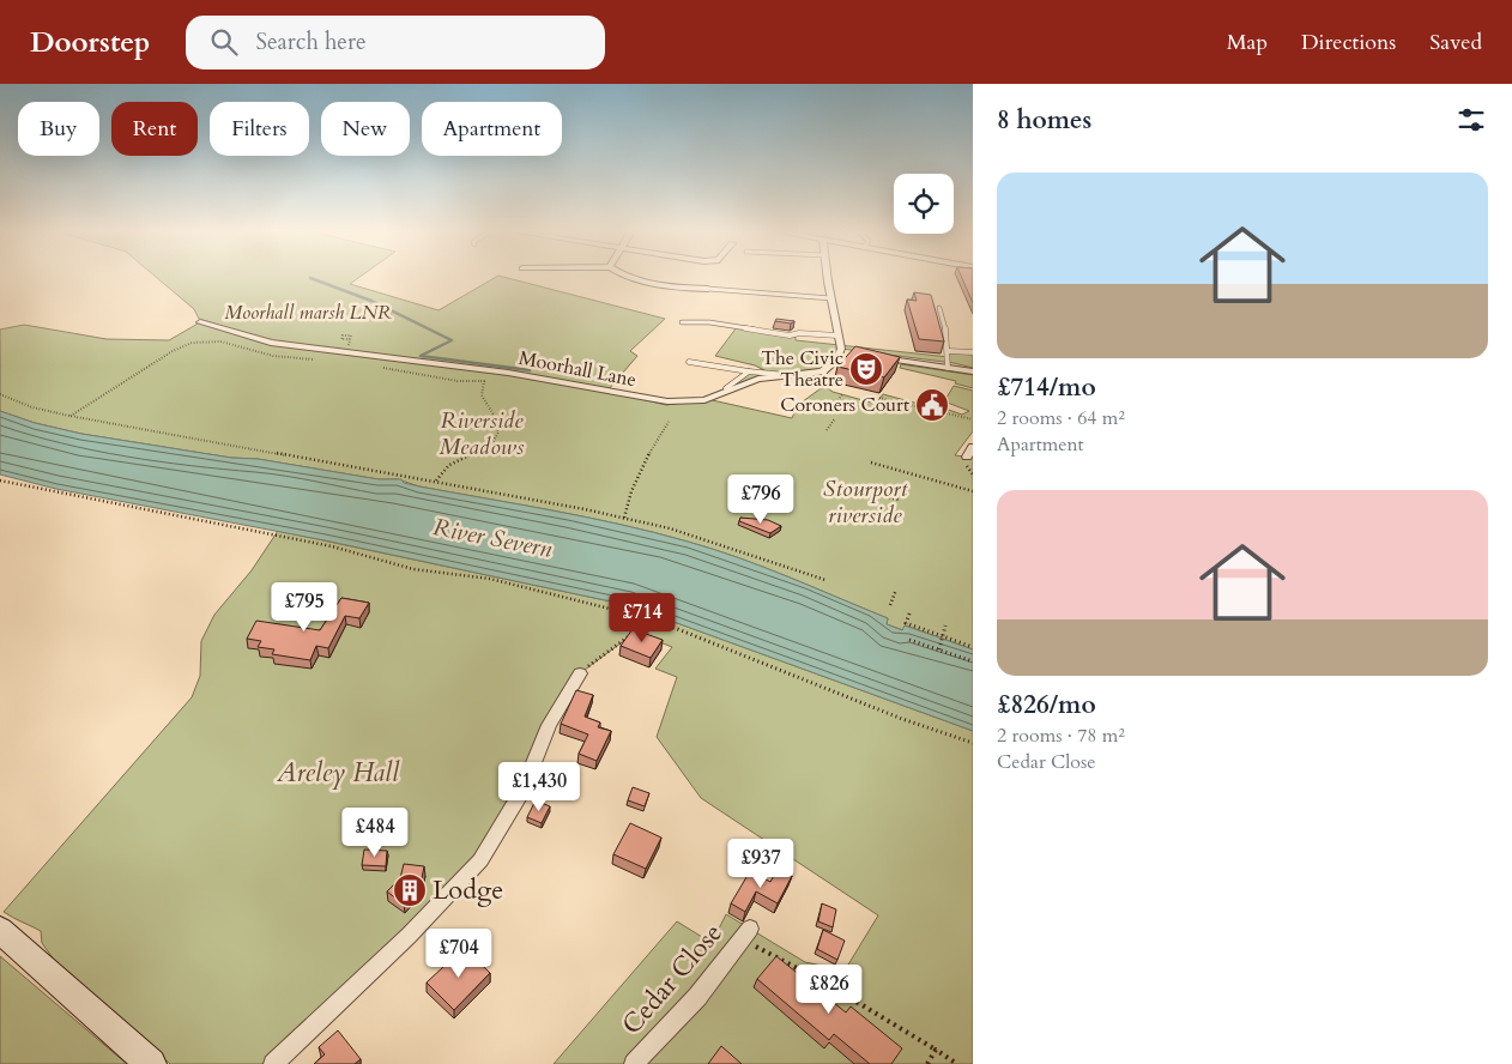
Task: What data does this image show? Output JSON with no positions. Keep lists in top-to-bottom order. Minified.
{"streets":{"street":["Moorhall Lane","Cedar Close"]},"water":["River Severn"],"parks":["Moorhall marsh LNR","Riverside Meadows","Stourport riverside","Areley Hall"],"places":{"theatre":["The Civic Theatre"],"public building":["Coroners Court"],"building":["Lodge"]},"page":{"header":"Doorstep","search":"Search here","nav":["Map","Directions","Saved"],"heading":"8 homes","chip":["Buy","Rent","Filters","New","Apartment"],"list":[{"name":"£714/mo","note":"2 rooms · 64 m² · Apartment"},{"name":"£826/mo","note":"2 rooms · 78 m² · Cedar Close"}],"price":["£796","£795","£714","£1,430","£484","£937","£704","£826"]}}
